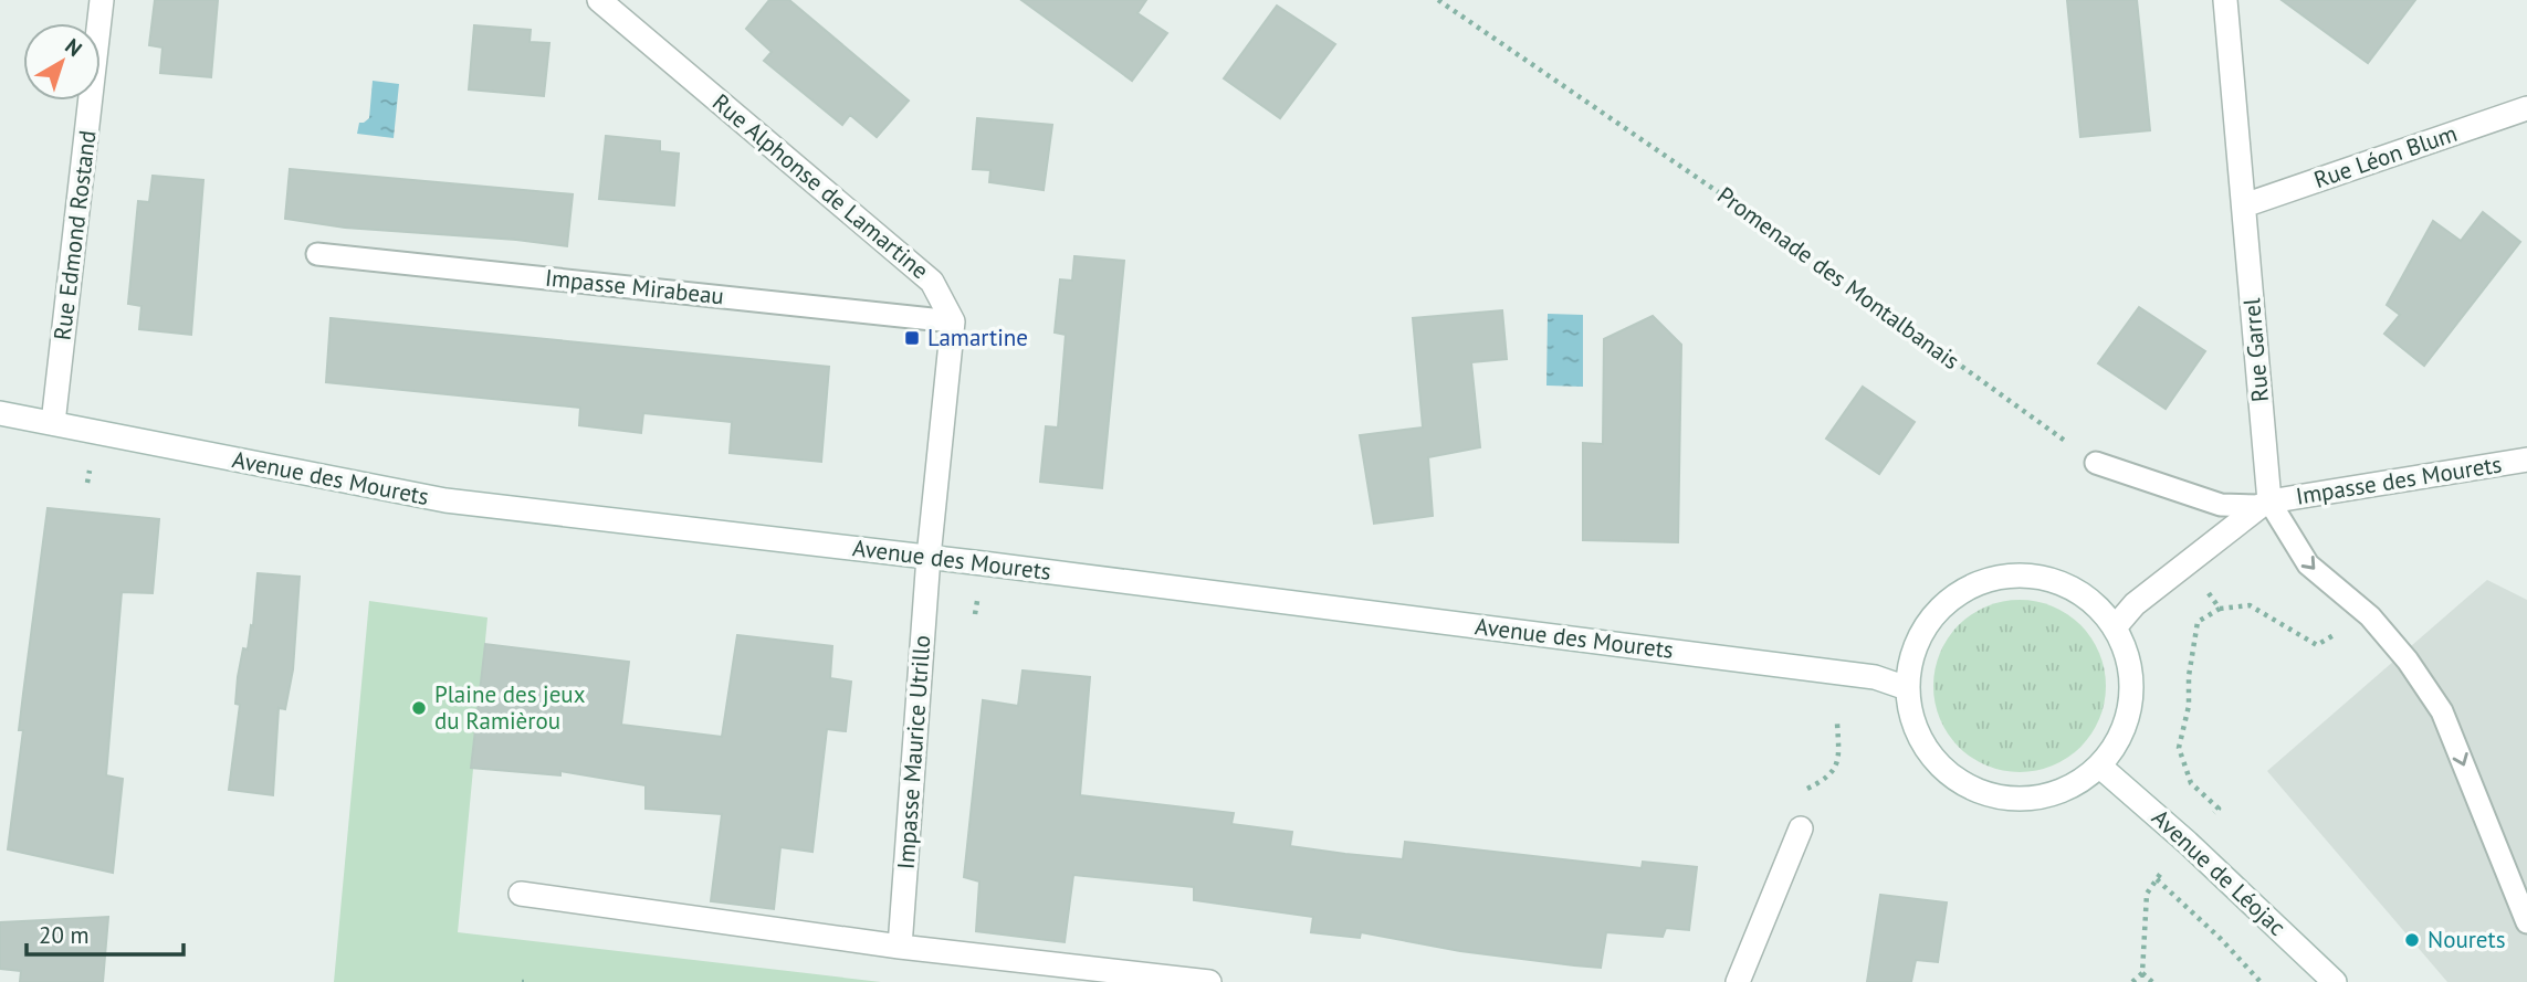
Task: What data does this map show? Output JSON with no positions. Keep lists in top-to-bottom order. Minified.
{"streets":{"street":["Rue Léon Blum","Rue Alphonse de Lamartine","Rue Edmond Rostand","Rue Garrel","Avenue des Mourets","Impasse des Mourets","Impasse Maurice Utrillo","Avenue de Léojac"],"lane":["Impasse Mirabeau"],"path":["Promenade des Montalbanais"]},"crossings":[["Rue Léon Blum","Rue Garrel"],["Rue Alphonse de Lamartine","Impasse Mirabeau"],["Rue Edmond Rostand","Avenue des Mourets"],["Rue Garrel","Impasse des Mourets"],["Avenue des Mourets","Impasse Maurice Utrillo"],["Avenue des Mourets","Avenue de Léojac"]],"places":{"transit":["Lamartine"],"other":["Plaine des jeux du Ramièrou","Nourets"]},"scale_bar":"20 m","north":"top right"}
